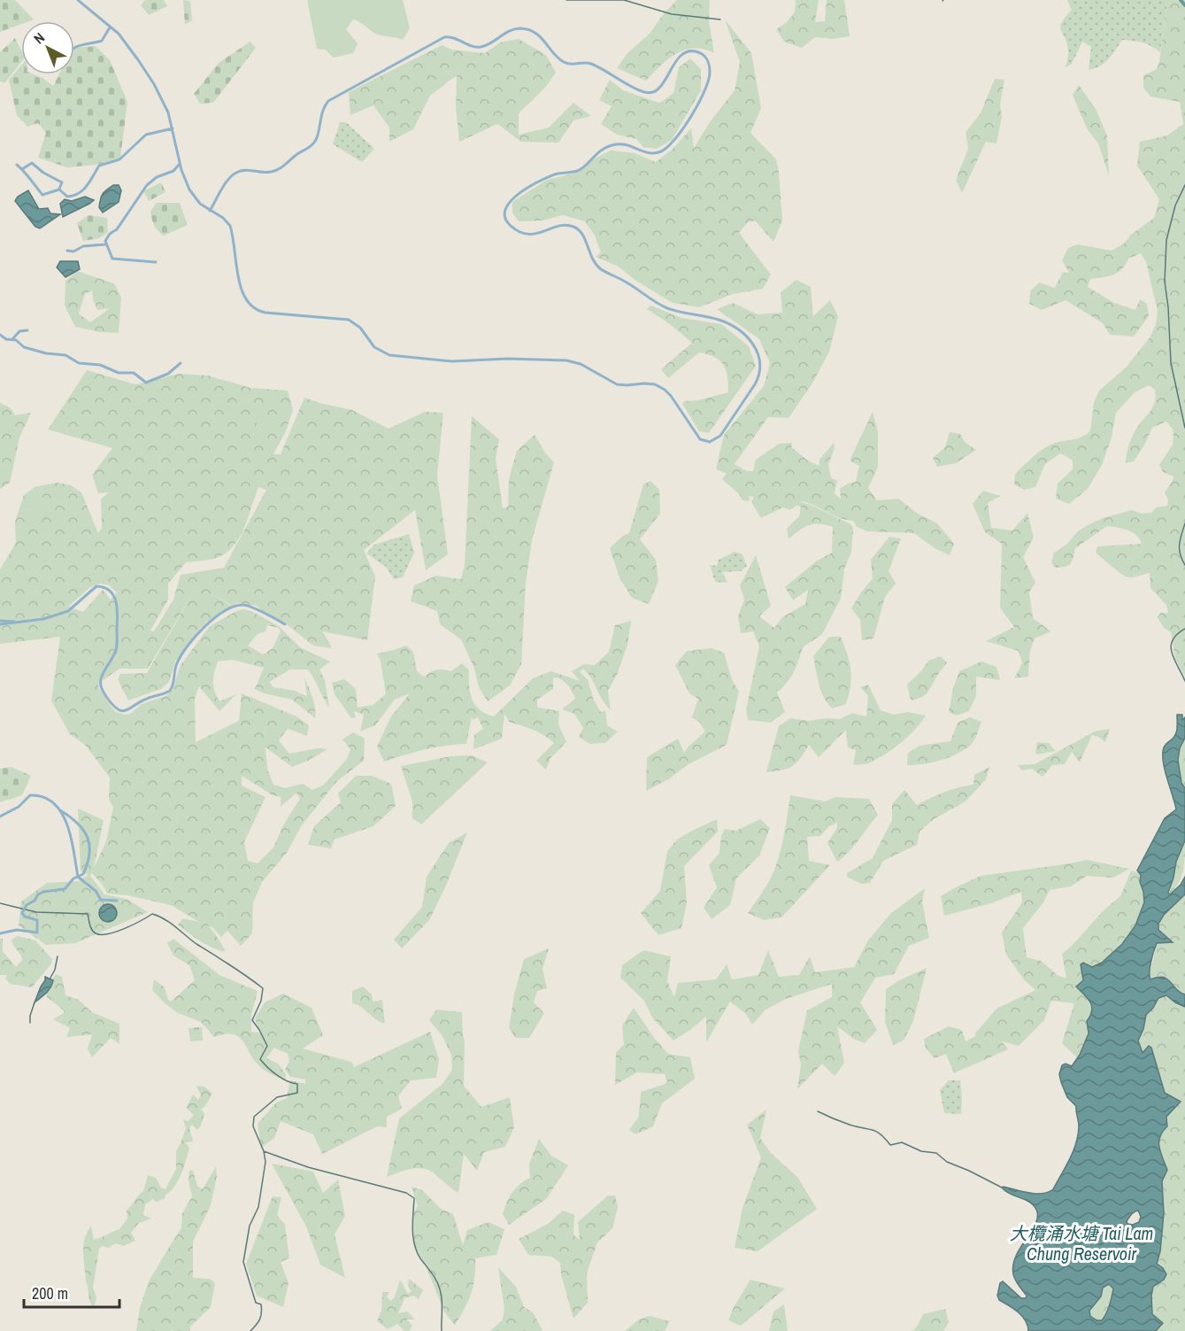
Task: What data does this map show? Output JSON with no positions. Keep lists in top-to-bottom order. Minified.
{"water":["大欖涌水塘 Tai Lam Chung Reservoir"],"scale_bar":"200 m","north":"top left"}
